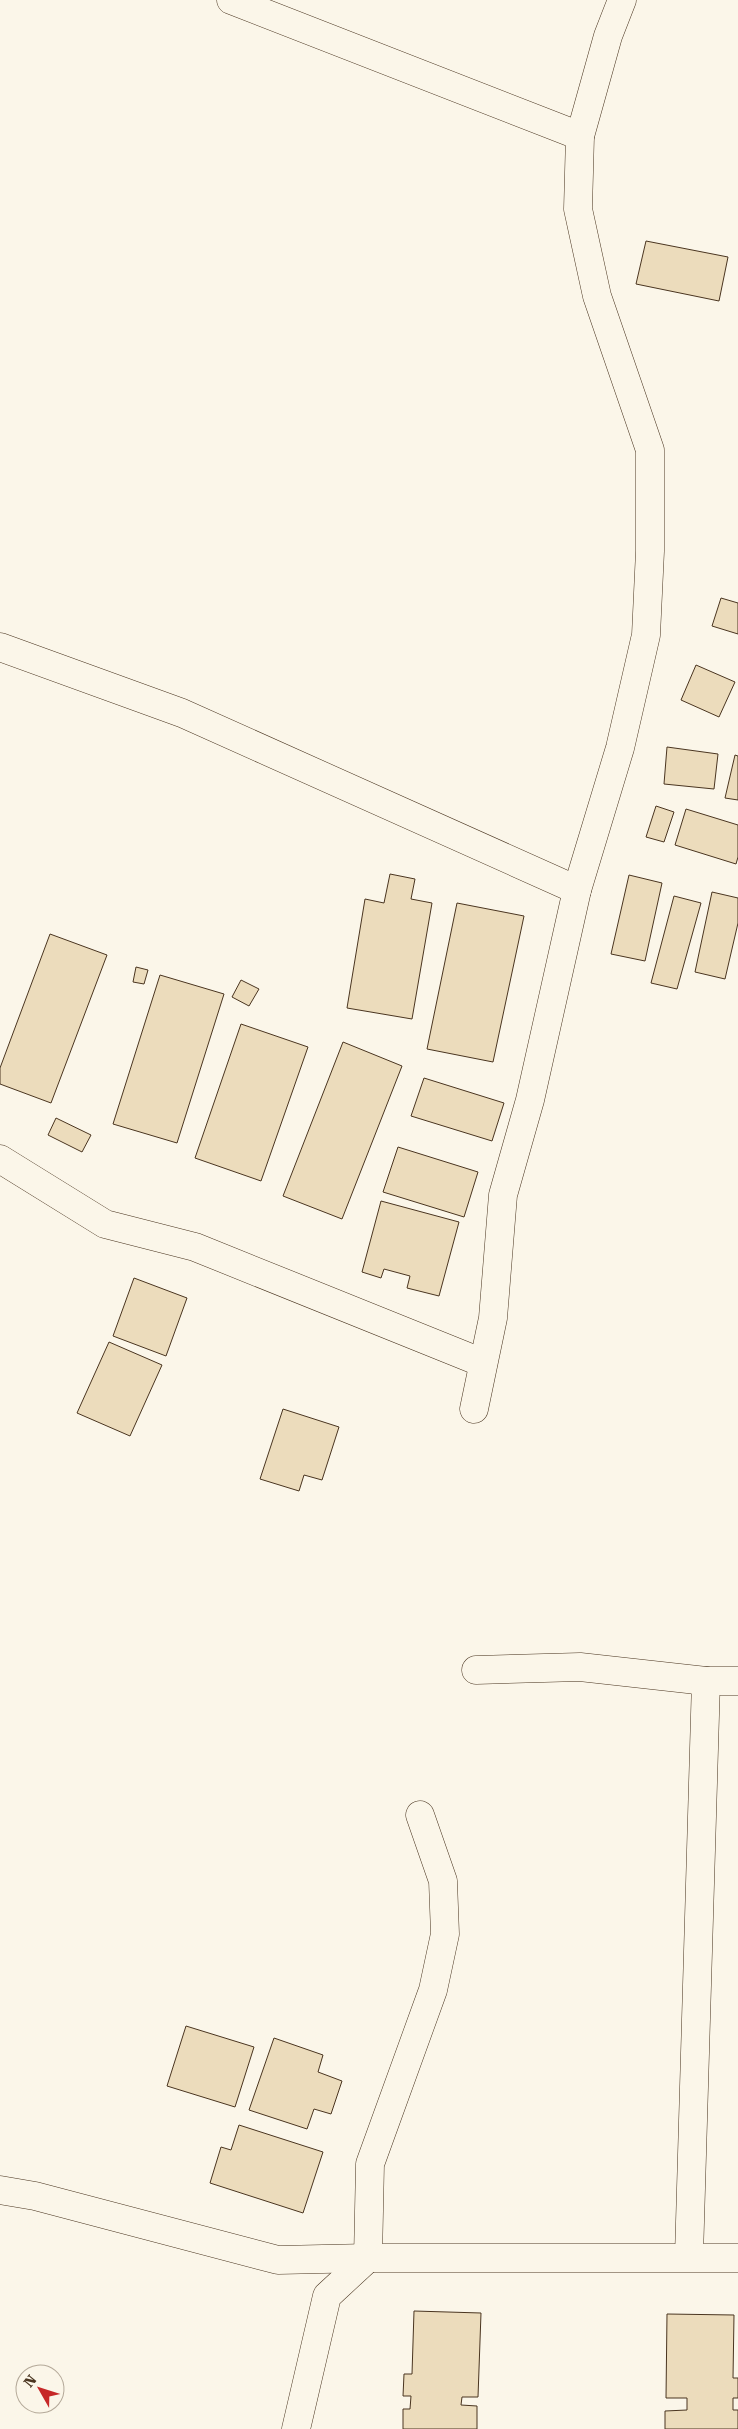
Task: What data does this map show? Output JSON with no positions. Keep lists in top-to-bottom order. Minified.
{"north":"top left"}
